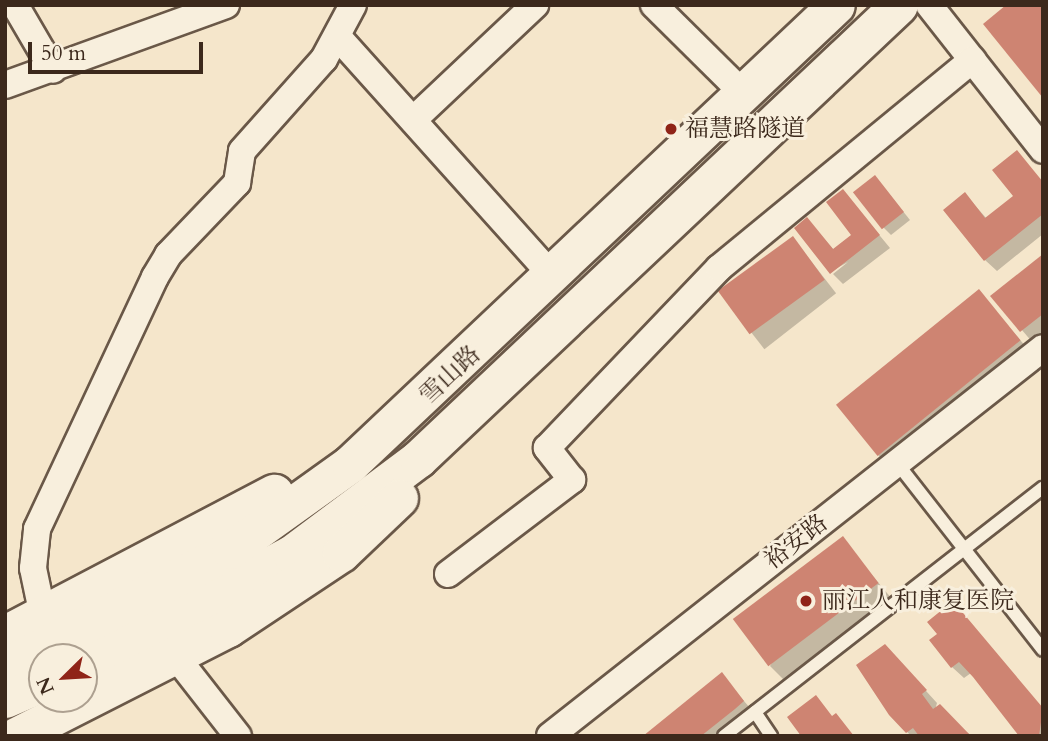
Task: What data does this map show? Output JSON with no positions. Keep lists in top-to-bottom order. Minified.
{"streets":{"main road":["雪山路"],"street":["裕安路"]},"places":["福慧路隧道","丽江人和康复医院"],"scale_bar":"50 m","north":"bottom left"}
